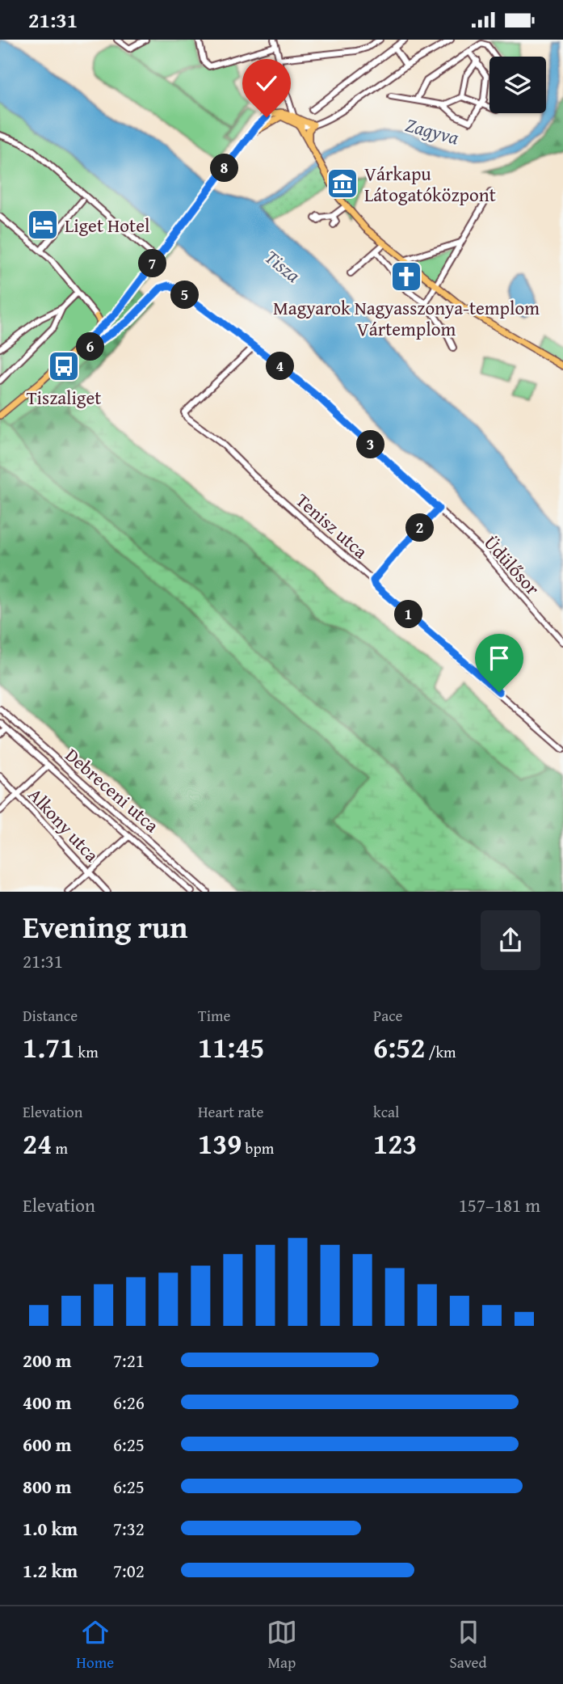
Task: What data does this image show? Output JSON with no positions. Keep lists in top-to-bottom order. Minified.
{"streets":{"street":["Tenisz utca","Üdülősor","Debreceni utca","Alkony utca"]},"crossings":[["Tenisz utca","Üdülősor"]],"water":["Zagyva","Tisza"],"places":{"museum":["Várkapu Látogatóközpont"],"hotel":["Liget Hotel"],"church":["Magyarok Nagyasszonya-templom Vártemplom"],"bus stop":["Tiszaliget"]},"page":{"status":"21:31","pins":["8","7","5","6","4","3","2","1"],"heading":["Evening run","21:31"],"stats":[["Distance","1.71 km"],["Time","11:45"],["Pace","6:52 /km"],["Elevation","24 m"],["Heart rate","139 bpm"],["kcal","123"]],"chart":["Elevation","157–181 m"],"list":[{"name":"200 m","note":"7:21"},{"name":"400 m","note":"6:26"},{"name":"600 m","note":"6:25"},{"name":"800 m","note":"6:25"},{"name":"1.0 km","note":"7:32"},{"name":"1.2 km","note":"7:02"}],"tabs":["Home","Map","Saved"]}}
